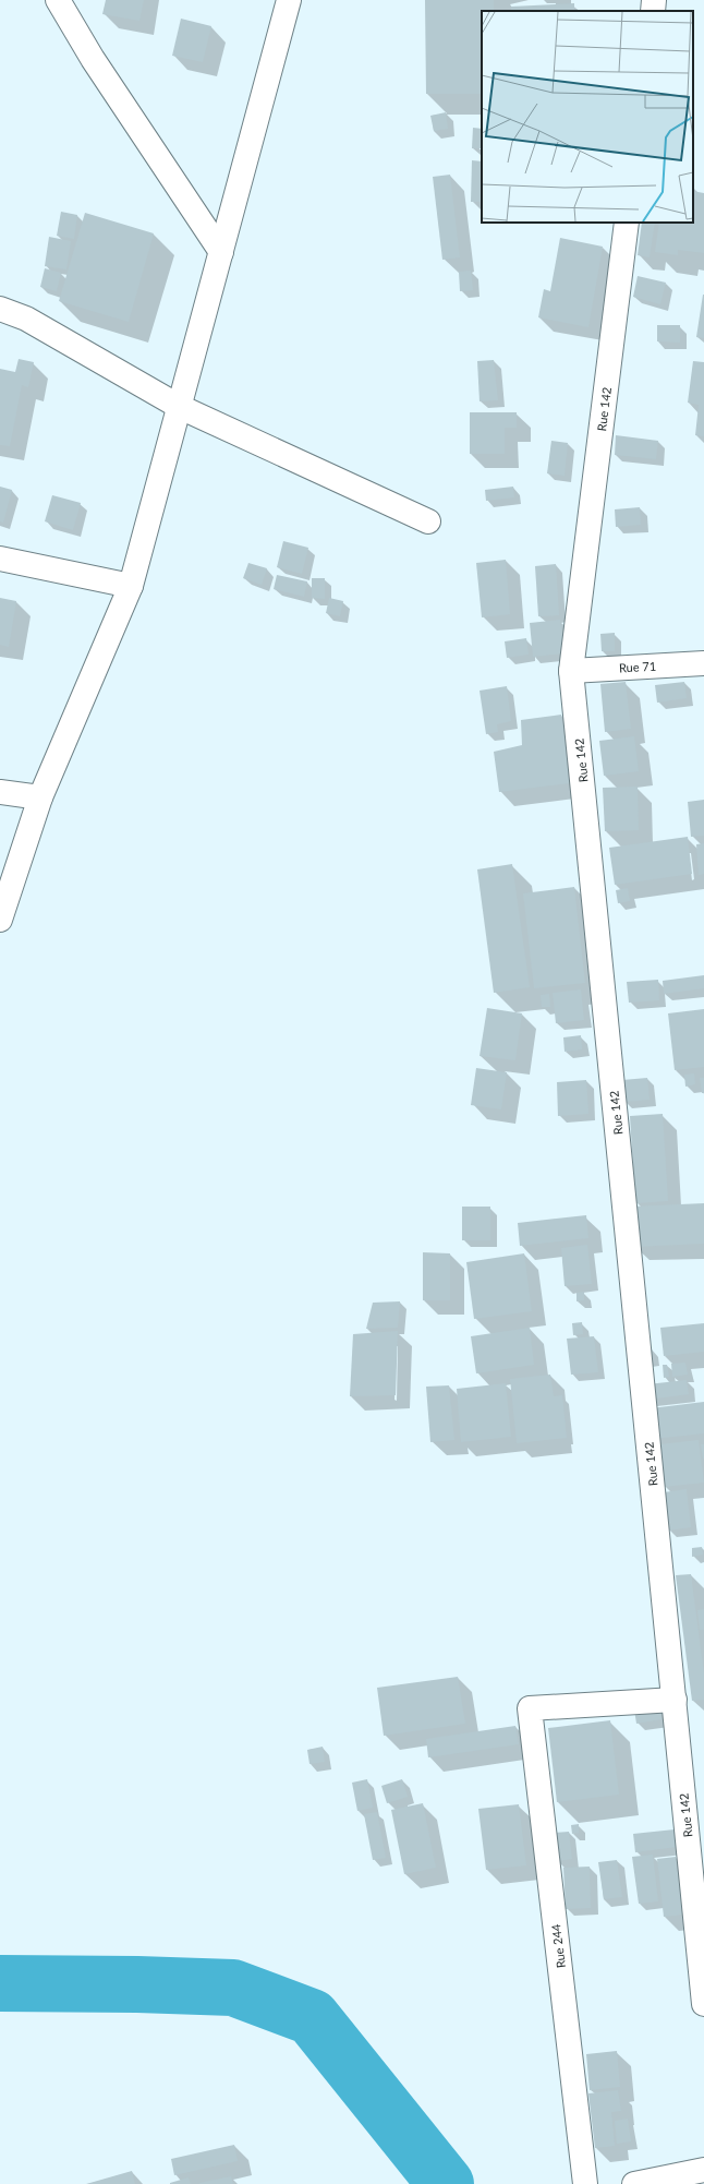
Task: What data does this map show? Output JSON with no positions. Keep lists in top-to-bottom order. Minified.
{"streets":{"street":["Rue 142","Rue 71","Rue 244"]},"crossings":[["Rue 142","Rue 71"],["Rue 142","Rue 244"]]}
